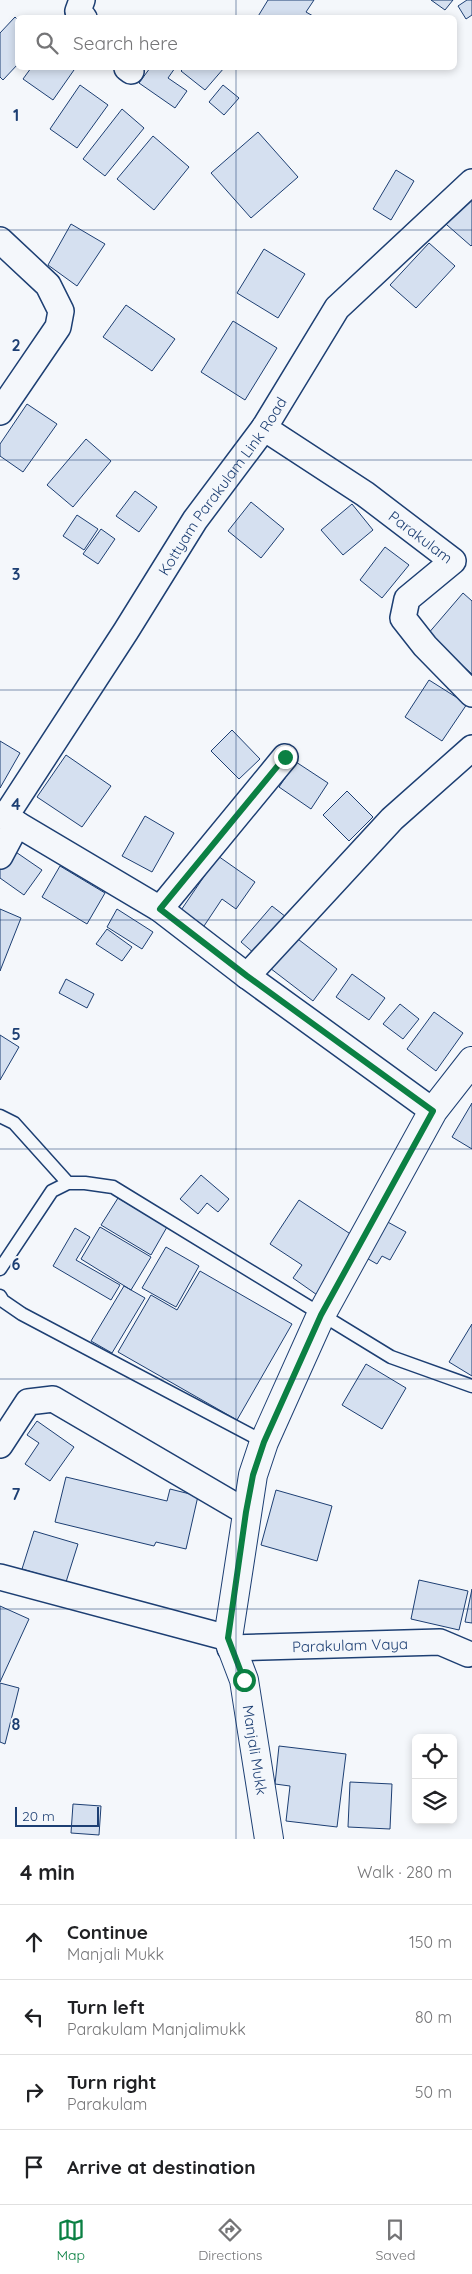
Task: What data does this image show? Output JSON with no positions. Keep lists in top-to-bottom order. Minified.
{"streets":{"street":["Kottyam Parakulam Link Road","Parakulam","Parakulam Vaya","Manjali Mukk"]},"crossings":[["Kottyam Parakulam Link Road","Parakulam"],["Parakulam Vaya","Manjali Mukk"]],"scale_bar":"20 m","page":{"search":"Search here","scale":"20 m","heading":["4 min","Walk · 280 m"],"list":[["Continue","Manjali Mukk","150 m"],["Turn left","Parakulam Manjalimukk","80 m"],["Turn right","Parakulam","50 m"],"Arrive at destination"],"nav":["Map","Directions","Saved"]},"grid":{"rows":["1","2","3","4","5","6","7","8"]}}
